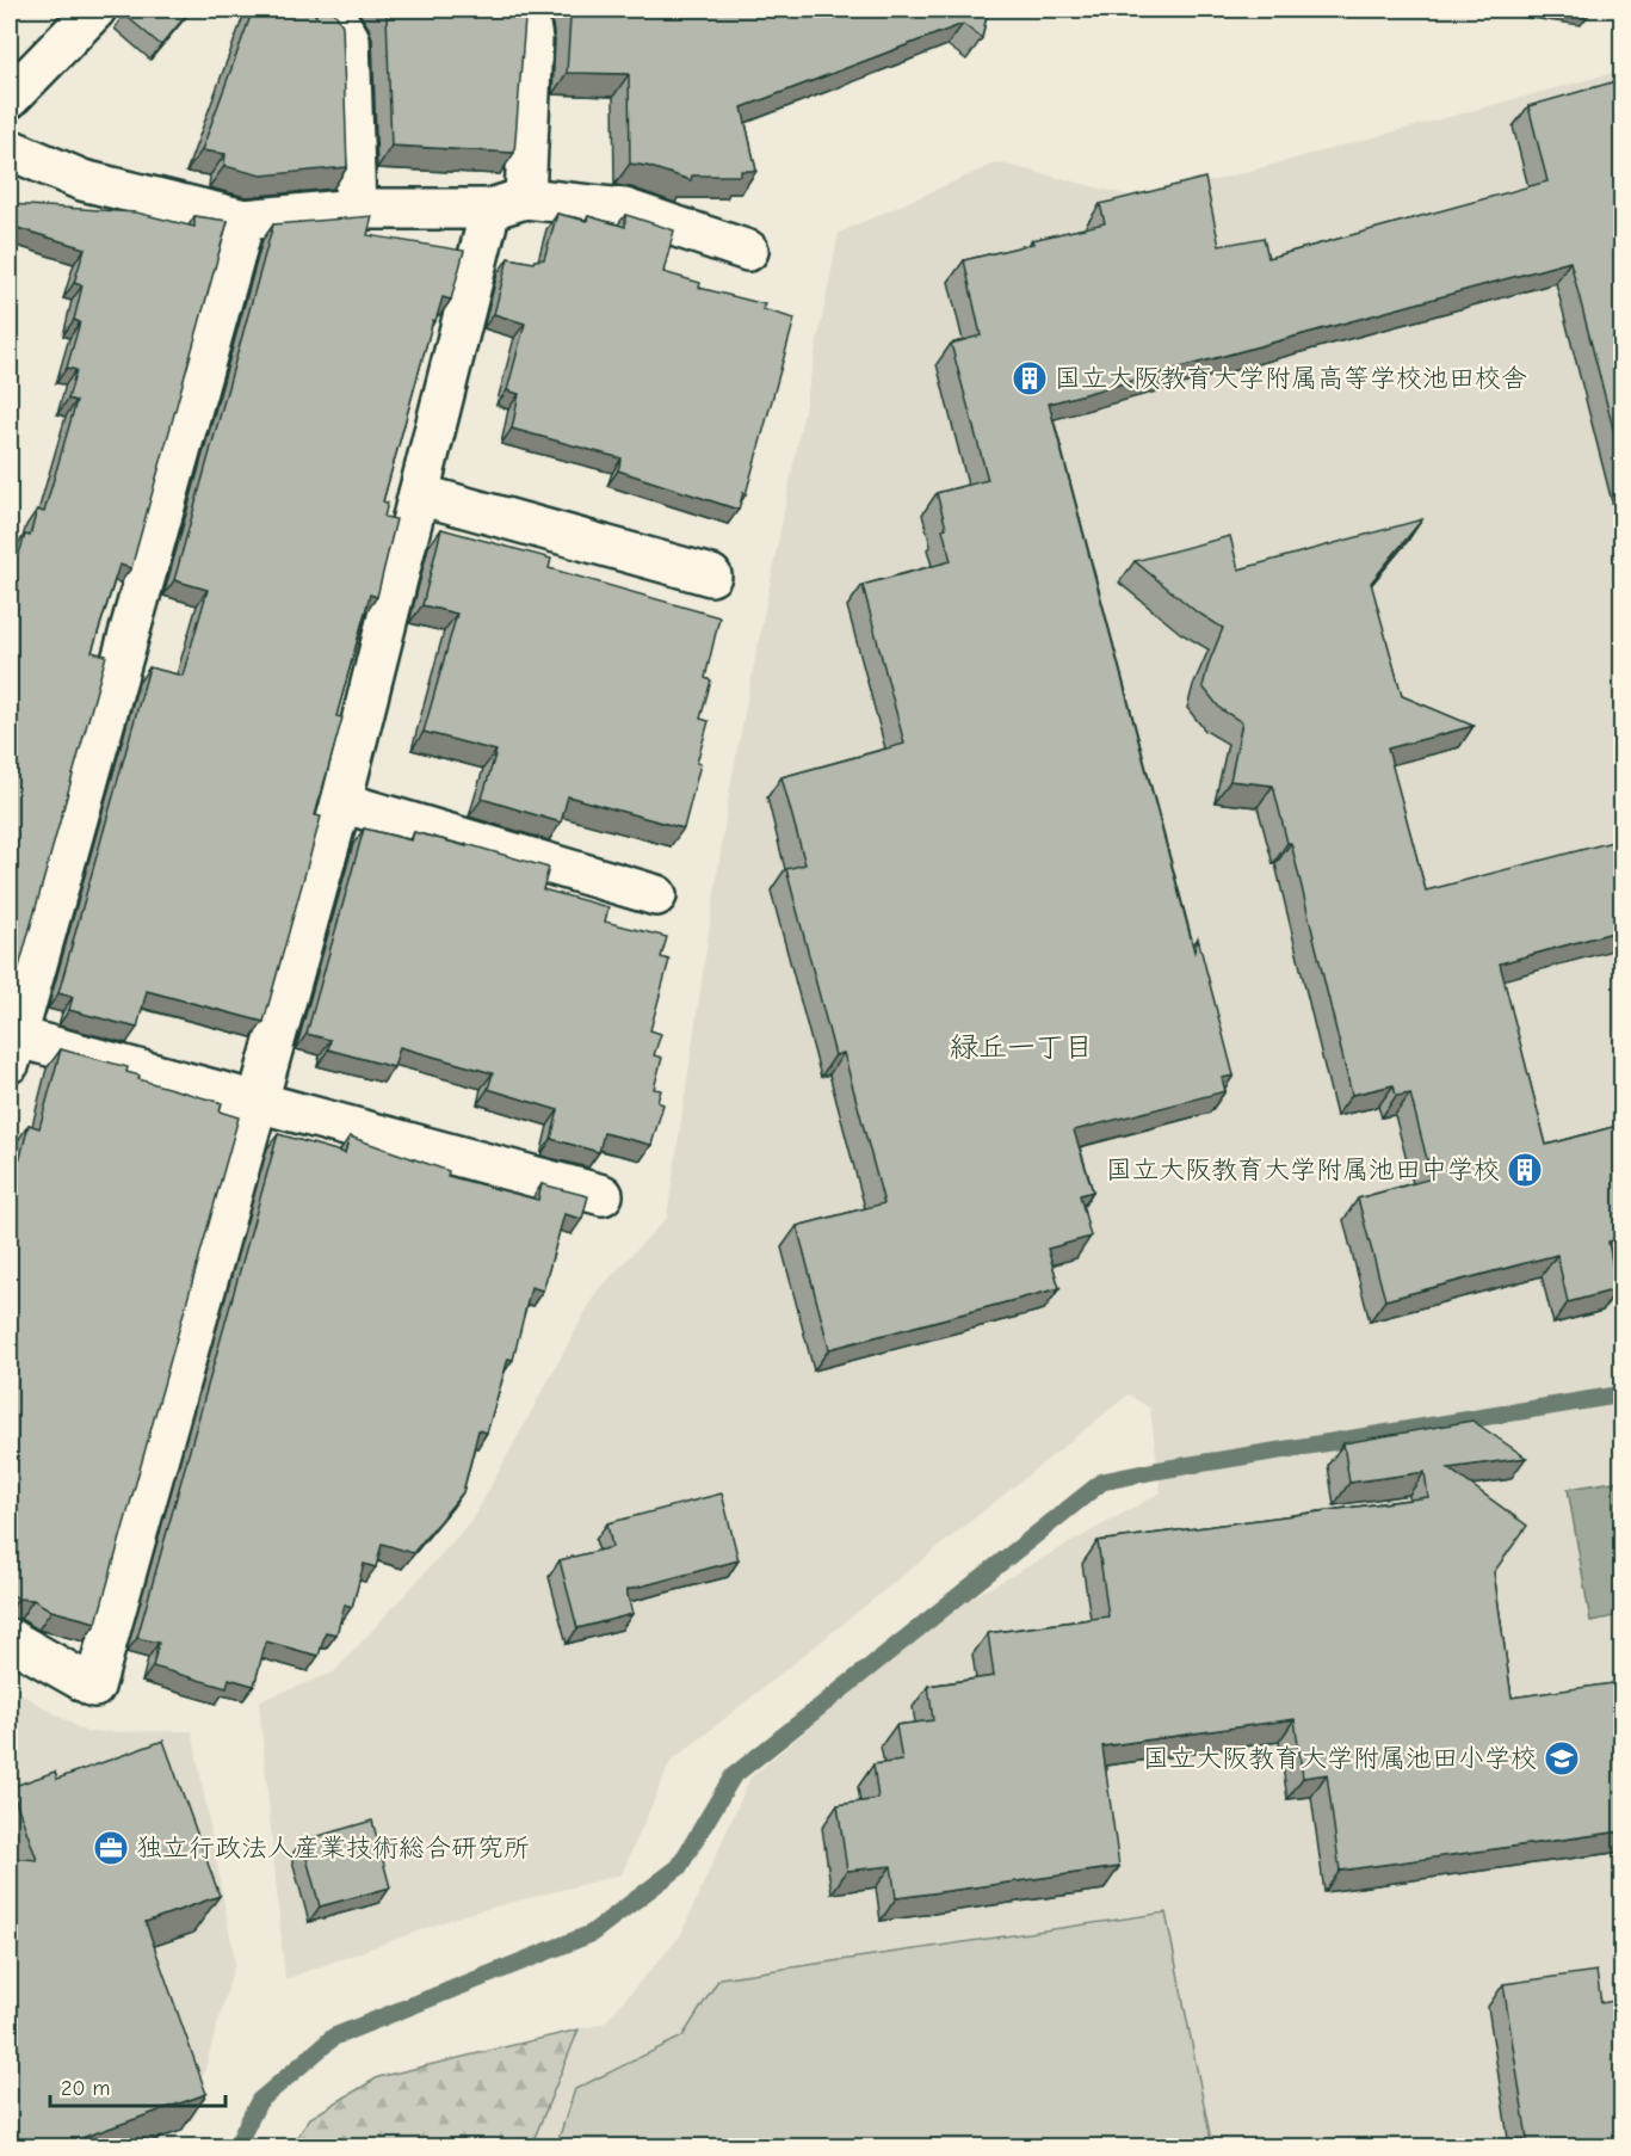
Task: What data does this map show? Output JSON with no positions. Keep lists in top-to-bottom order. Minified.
{"districts":["緑丘一丁目"],"places":{"building":["国立大阪教育大学附属高等学校池田校舎","国立大阪教育大学附属池田中学校"],"school or university":["国立大阪教育大学附属池田小学校"],"office":["独立行政法人産業技術総合研究所"]},"scale_bar":"20 m"}
